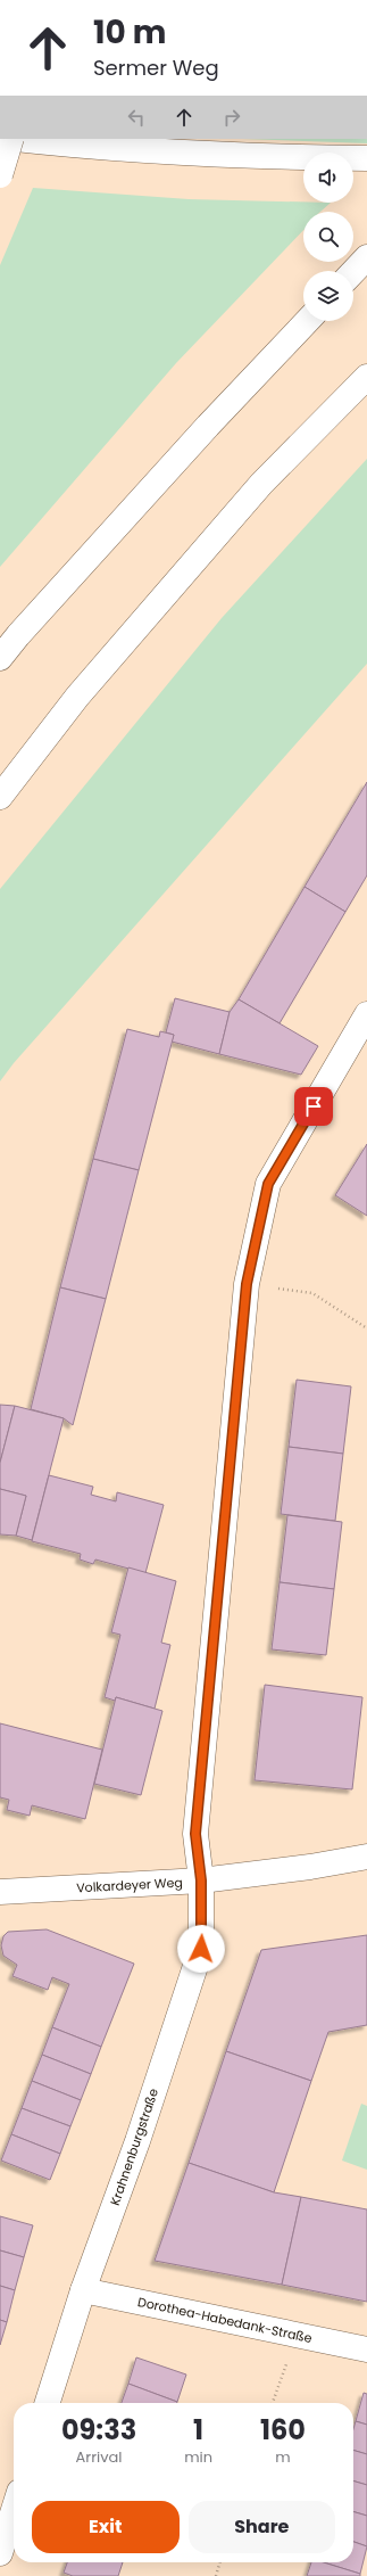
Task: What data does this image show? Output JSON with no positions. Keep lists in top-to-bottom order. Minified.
{"streets":{"main road":["Volkardeyer Weg","Krahnenburgstraße","Dorothea-Habedank-Straße"]},"crossings":[["Volkardeyer Weg","Krahnenburgstraße"],["Krahnenburgstraße","Dorothea-Habedank-Straße"]],"page":{"turn":["10 m","Sermer Weg"],"eta":["09:33","Arrival","1","min","160","m"],"buttons":["Exit","Share"]}}
